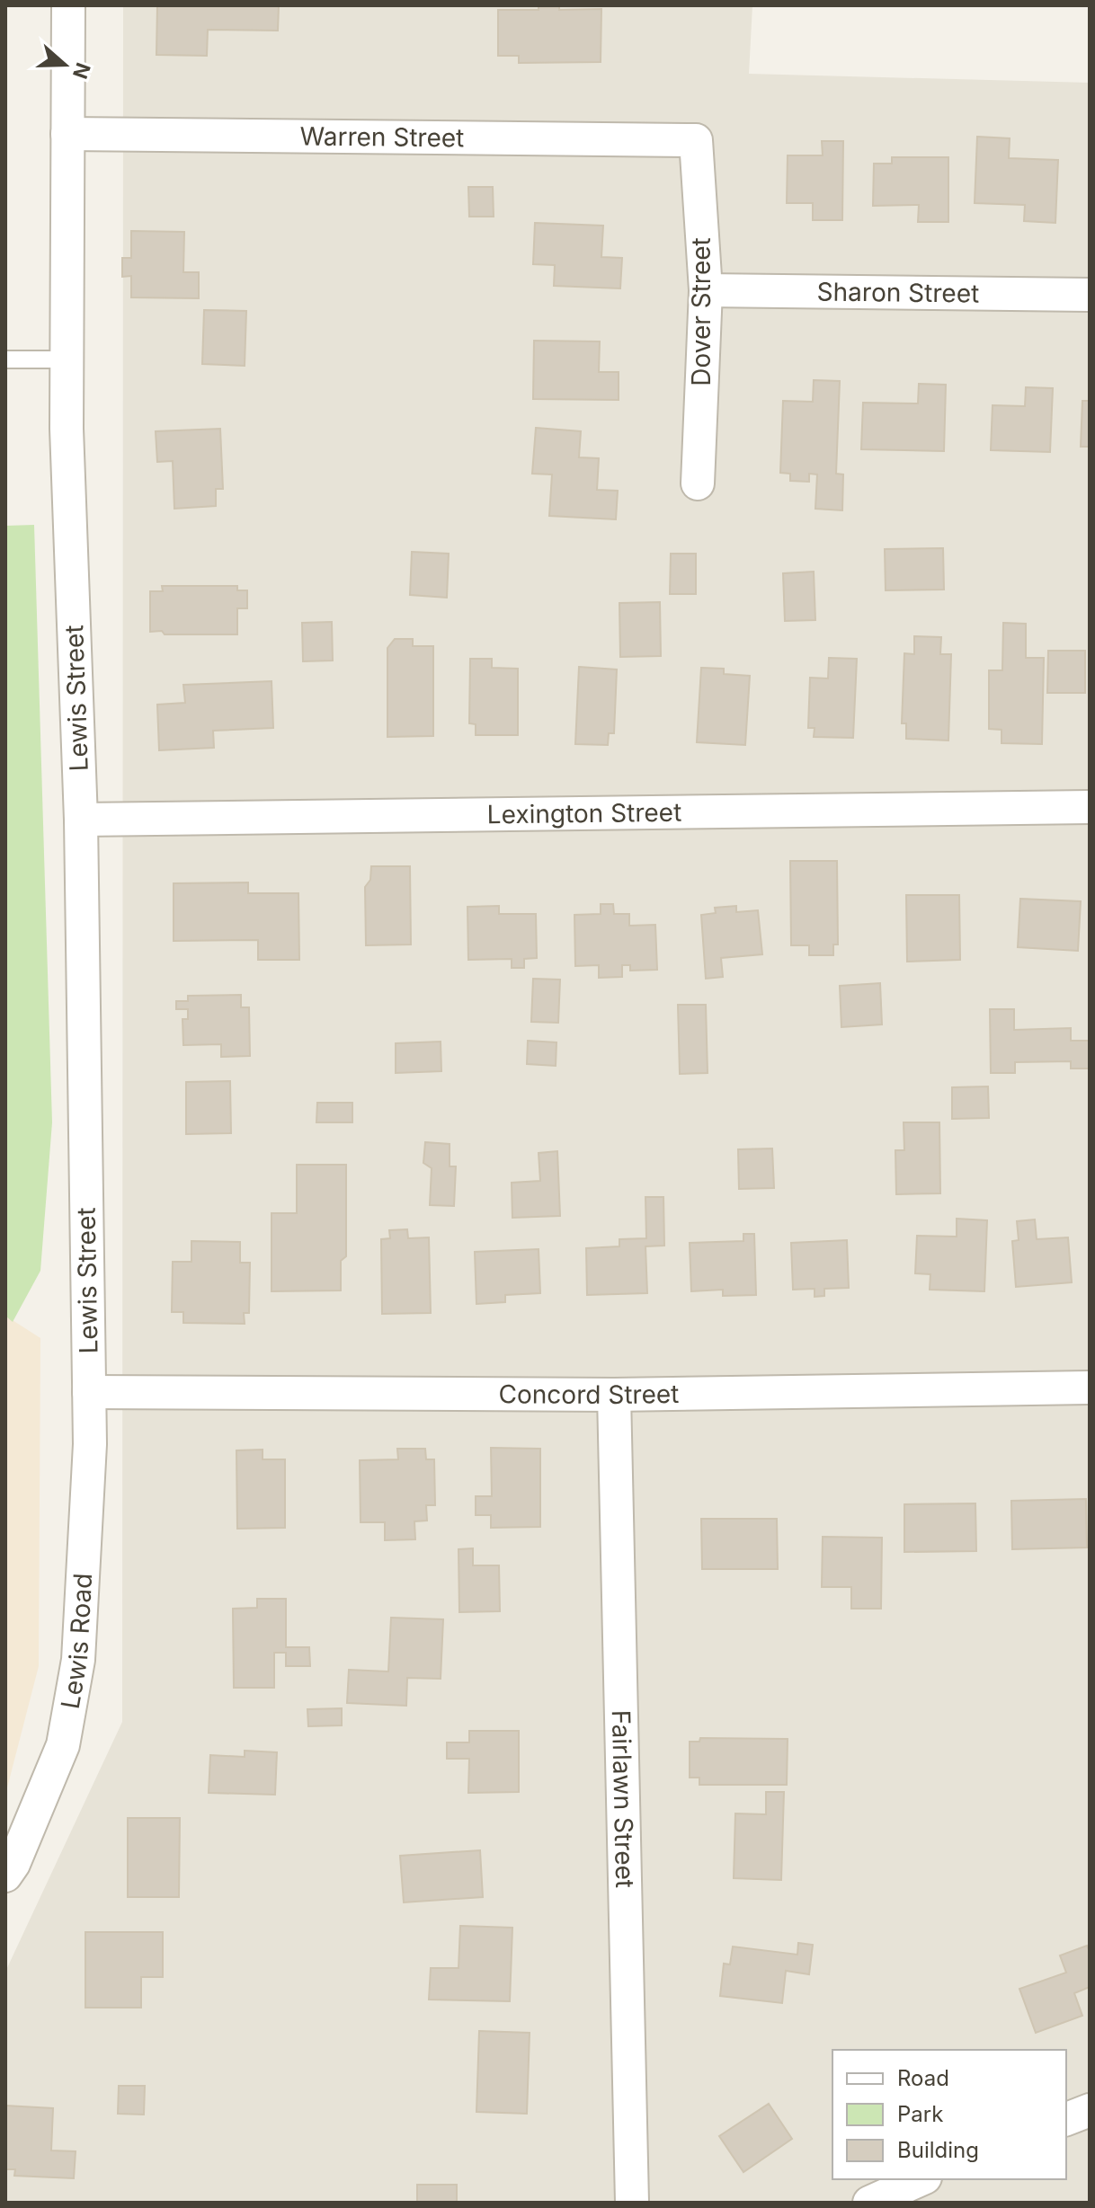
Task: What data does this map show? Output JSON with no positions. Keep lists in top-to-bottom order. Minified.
{"streets":{"street":["Warren Street","Sharon Street","Dover Street","Lewis Street","Lexington Street","Concord Street","Lewis Road","Fairlawn Street"]},"crossings":[["Warren Street","Dover Street"],["Warren Street","Lewis Street"],["Sharon Street","Dover Street"],["Lewis Street","Lexington Street"],["Lewis Street","Concord Street"],["Lewis Street","Lewis Road"],["Concord Street","Lewis Road"],["Concord Street","Fairlawn Street"]],"legend":["Road","Park","Building"],"north":"right"}
